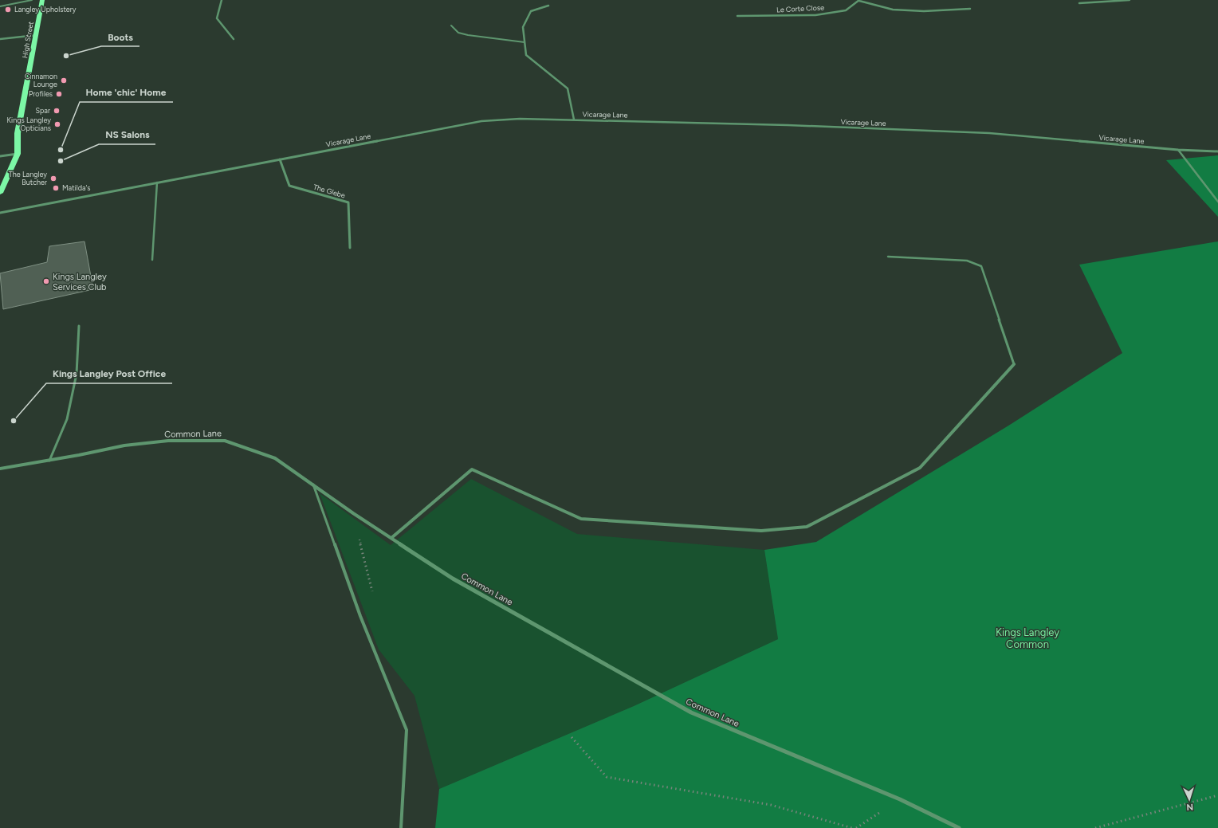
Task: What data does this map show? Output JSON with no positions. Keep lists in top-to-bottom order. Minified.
{"streets":{"main road":["High Street"],"street":["Le Corte Close","Vicarage Lane","The Glebe","Common Lane"]},"crossings":[["Vicarage Lane","The Glebe"]],"parks":["Kings Langley Common"],"places":["Langley Upholstery","Boots","Cinnamon Lounge","Profiles","Spar","Kings Langley Opticians","Home 'chic' Home","NS Salons","The Langley Butcher","Matilda's","Kings Langley Services Club","Kings Langley Post Office"],"north":"bottom"}
